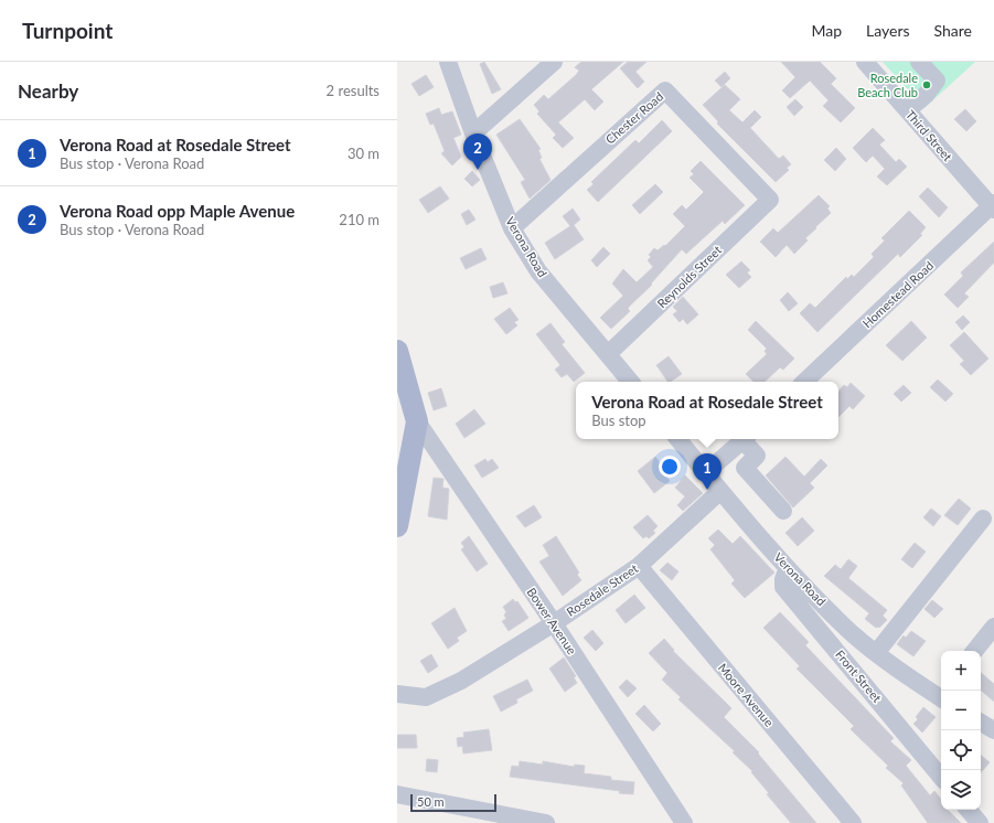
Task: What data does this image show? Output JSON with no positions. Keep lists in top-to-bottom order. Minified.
{"streets":{"street":["Chester Road","Third Street","Verona Road","Reynolds Street","Homestead Road","Rosedale Street","Bower Avenue","Front Street","Moore Avenue"]},"crossings":[["Chester Road","Verona Road"],["Chester Road","Reynolds Street"],["Third Street","Homestead Road"],["Verona Road","Reynolds Street"],["Verona Road","Rosedale Street"],["Verona Road","Front Street"],["Rosedale Street","Bower Avenue"],["Rosedale Street","Moore Avenue"]],"places":["Rosedale Beach Club"],"scale_bar":"50 m","page":{"header":"Turnpoint","nav":["Map","Layers","Share"],"heading":["Nearby","2 results"],"list":[{"mark":"1","name":"Verona Road at Rosedale Street","note":"Bus stop · Verona Road","value":"30 m"},{"mark":"2","name":"Verona Road opp Maple Avenue","note":"Bus stop · Verona Road","value":"210 m"}],"pins":["2","1"],"popup":["Verona Road at Rosedale Street","Bus stop"],"map_buttons":["+","−"],"scale":"50 m"}}
